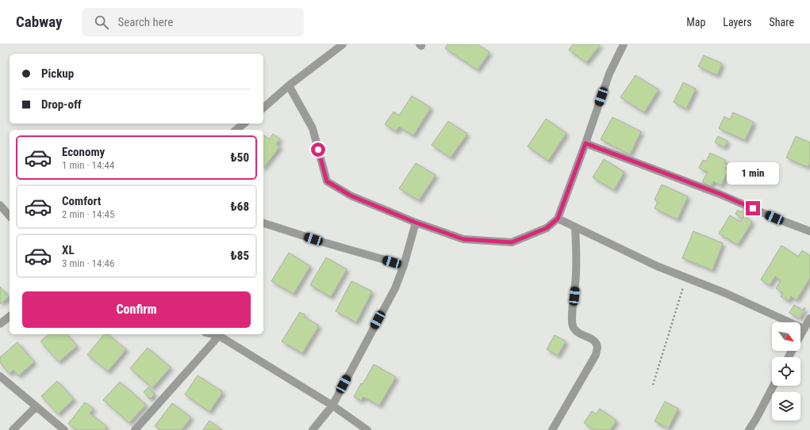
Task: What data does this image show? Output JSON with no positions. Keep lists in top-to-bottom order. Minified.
{"north":"bottom right","page":{"header":"Cabway","search":"Search here","nav":["Map","Layers","Share"],"banner":["Pickup","Drop-off"],"list":[{"name":"Economy","note":"1 min · 14:44","value":"₺50"},{"name":"Comfort","note":"2 min · 14:45","value":"₺68"},{"name":"XL","note":"3 min · 14:46","value":"₺85"}],"bubble":"1 min","buttons":"Confirm"}}
